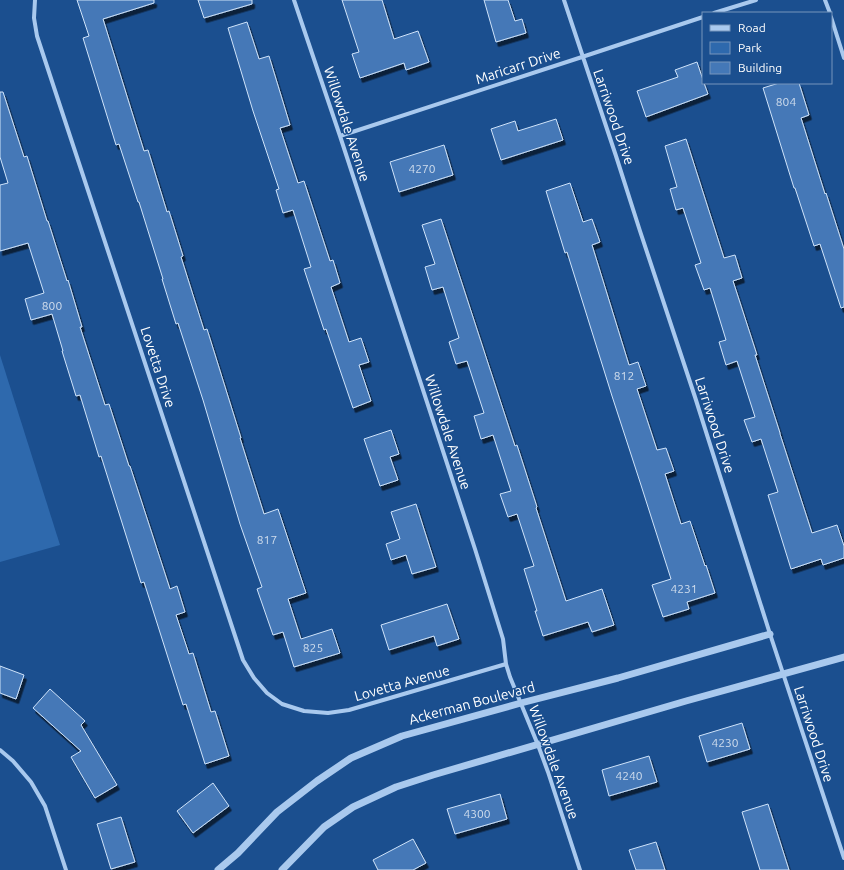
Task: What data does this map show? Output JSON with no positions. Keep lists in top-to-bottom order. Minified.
{"streets":{"street":["Maricarr Drive","Larriwood Drive","Willowdale Avenue","Lovetta Drive","Lovetta Avenue","Ackerman Boulevard"]},"crossings":[["Maricarr Drive","Larriwood Drive"],["Maricarr Drive","Willowdale Avenue"],["Larriwood Drive","Ackerman Boulevard"],["Willowdale Avenue","Lovetta Avenue"],["Willowdale Avenue","Ackerman Boulevard"],["Lovetta Drive","Lovetta Avenue"]],"house_numbers":["804","4270","800","812","817","4231","825","4230","4240","4300"],"legend":["Road","Park","Building"]}
